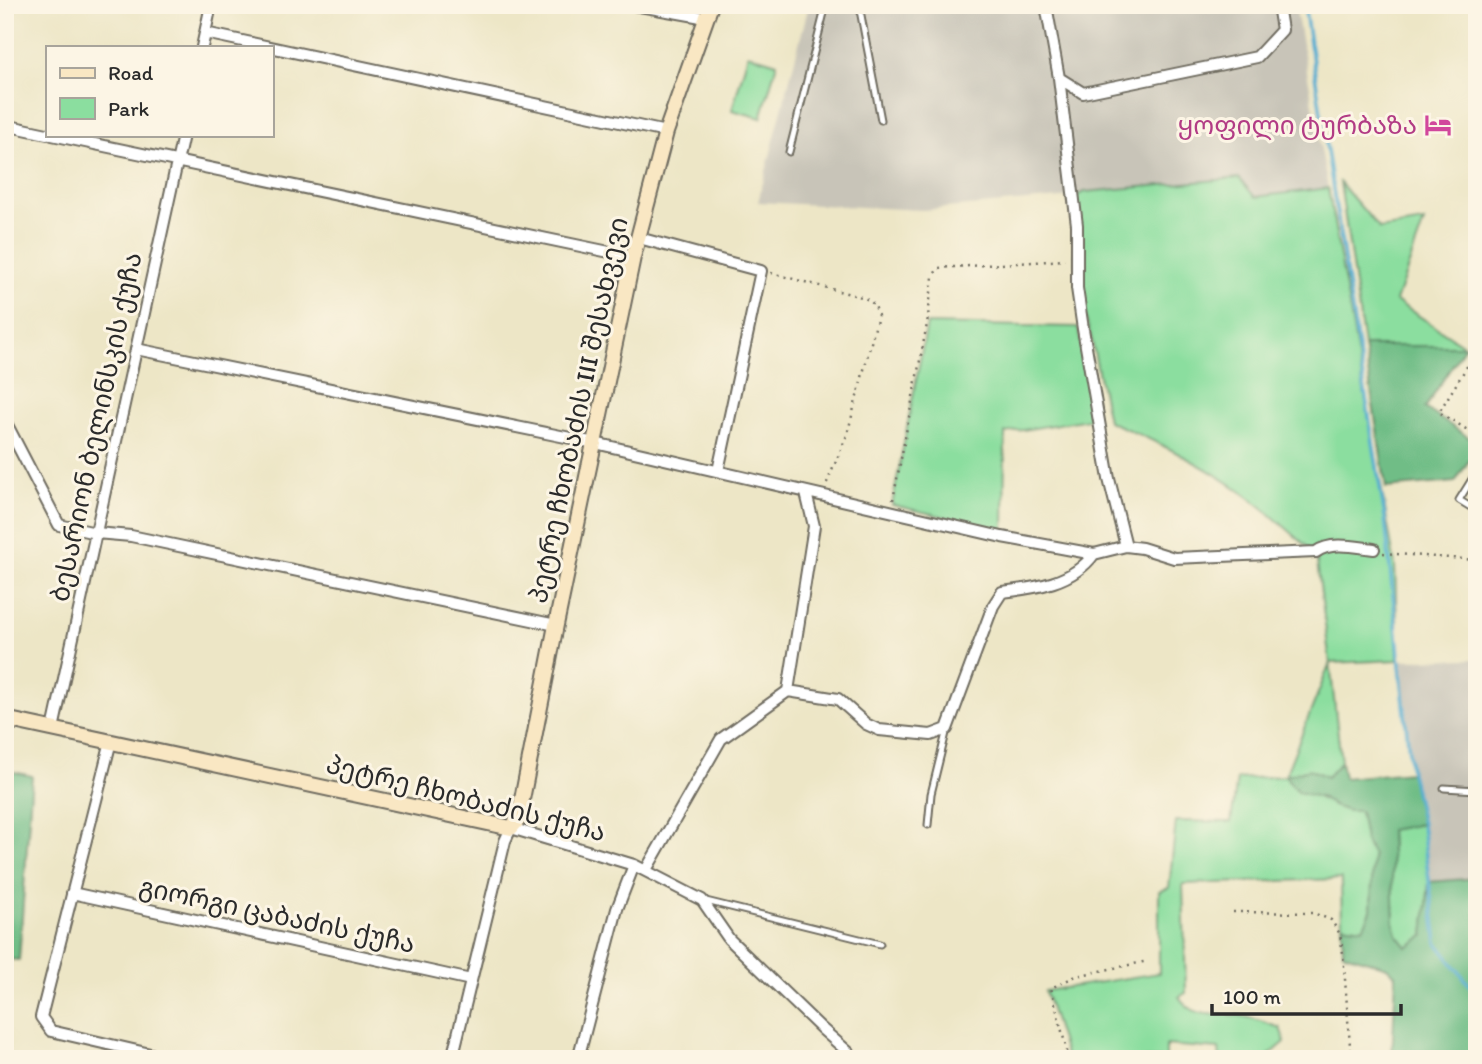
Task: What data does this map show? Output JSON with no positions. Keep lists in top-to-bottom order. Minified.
{"streets":{"street":["პეტრე ჩხობაძის III შესახვევი","ბესარიონ ბელინსკის ქუჩა","პეტრე ჩხობაძის ქუჩა","გიორგი ცაბაძის ქუჩა"]},"crossings":[["პეტრე ჩხობაძის III შესახვევი","პეტრე ჩხობაძის ქუჩა"],["ბესარიონ ბელინსკის ქუჩა","პეტრე ჩხობაძის ქუჩა"]],"places":{"hotel":["ყოფილი ტურბაზა"]},"legend":["Road","Park"],"scale_bar":"100 m"}
